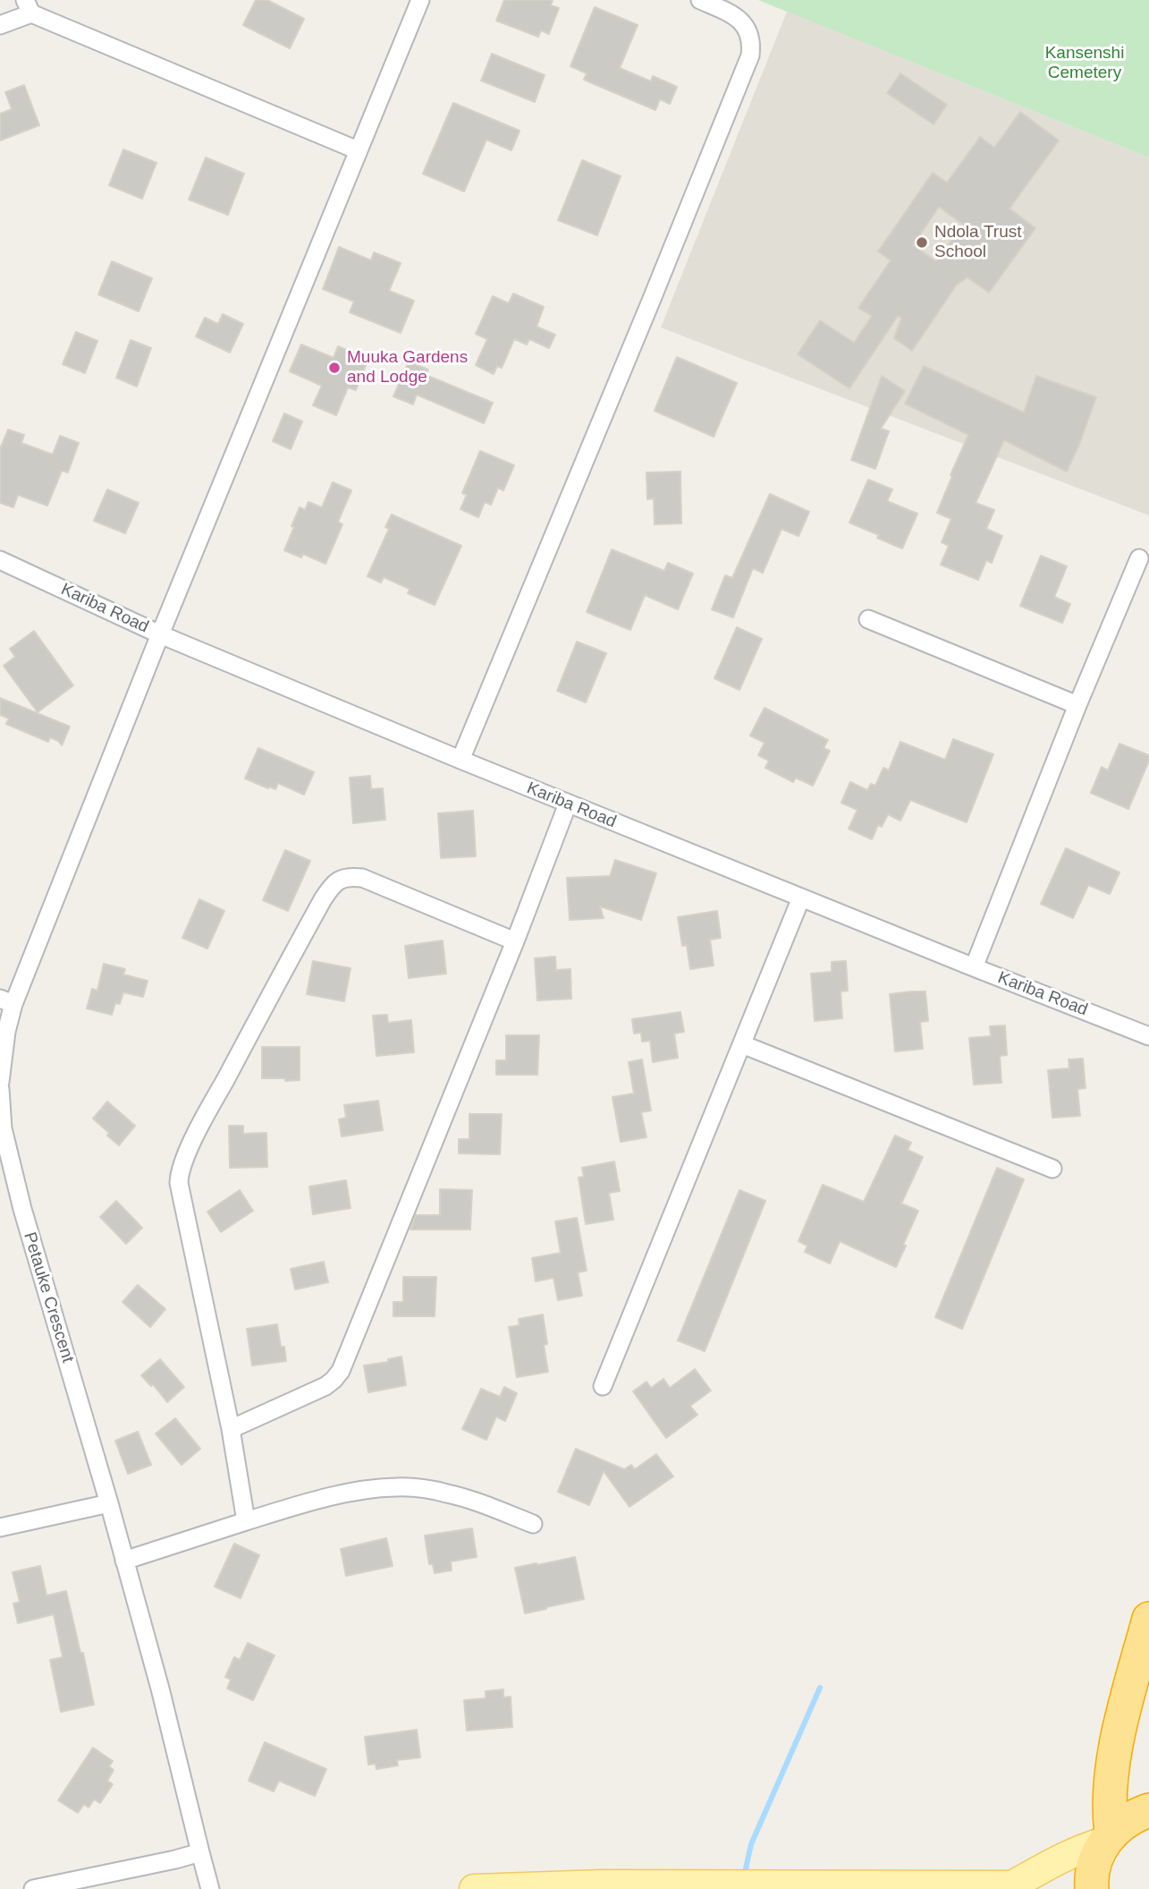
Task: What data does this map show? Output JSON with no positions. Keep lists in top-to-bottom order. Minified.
{"streets":{"street":["Kariba Road","Petauke Crescent"]},"parks":["Kansenshi Cemetery"],"places":["Ndola Trust School","Muuka Gardens and Lodge"]}
